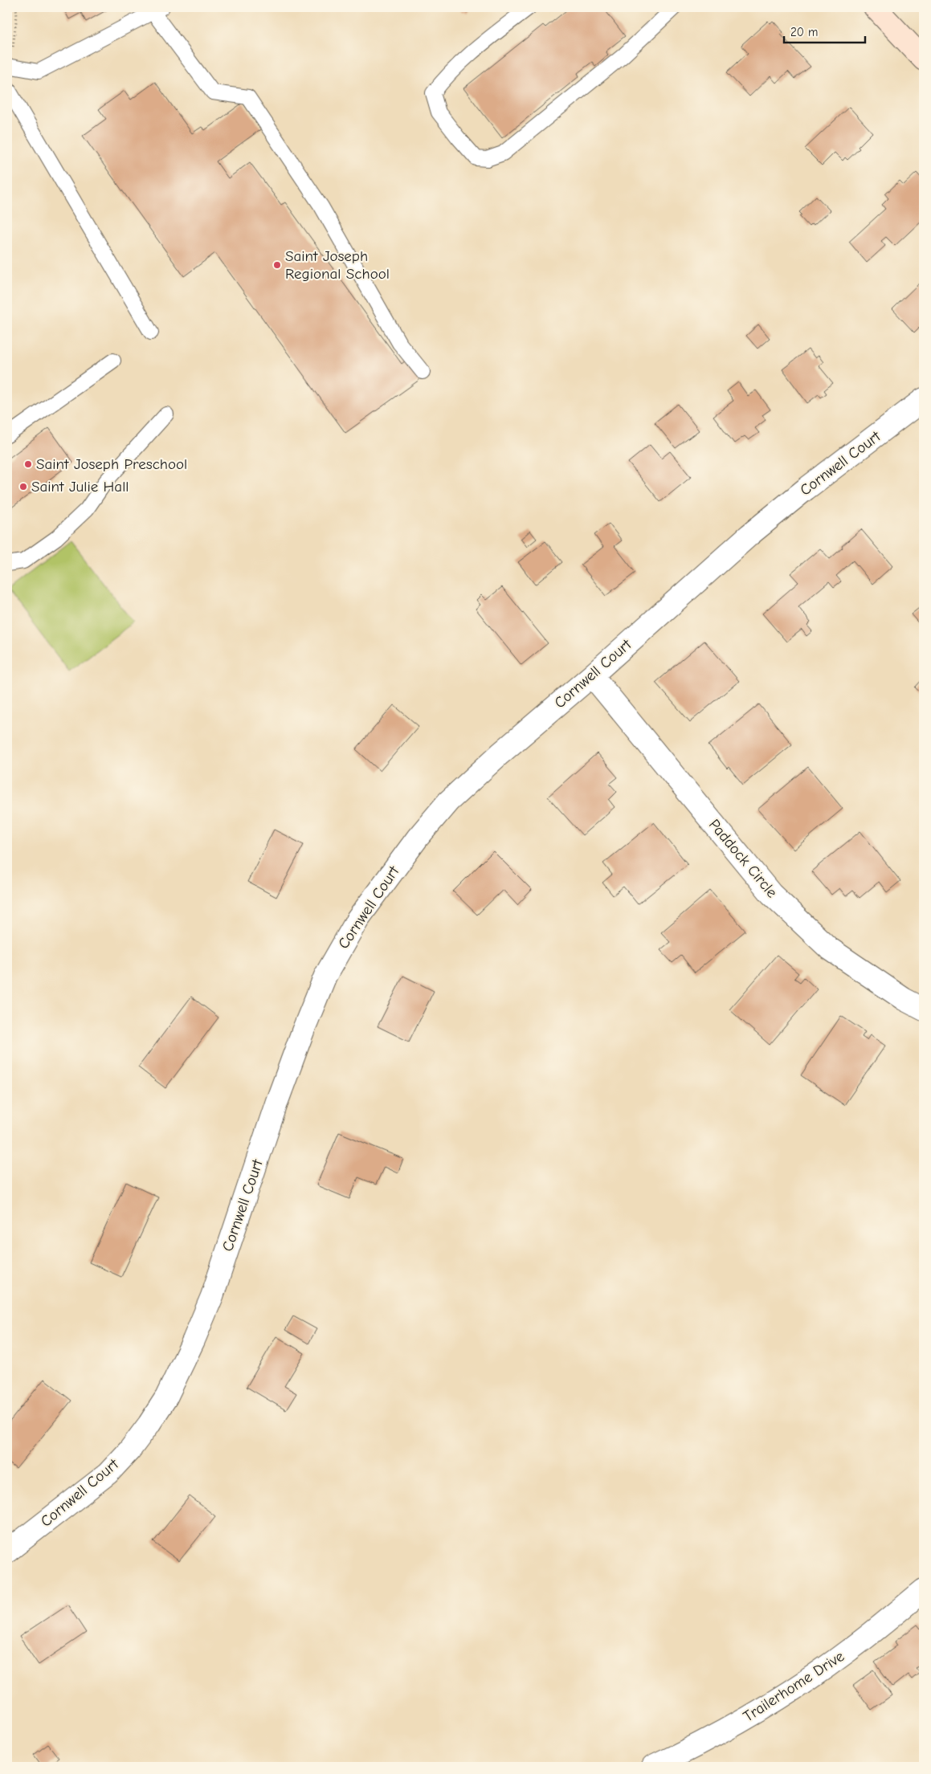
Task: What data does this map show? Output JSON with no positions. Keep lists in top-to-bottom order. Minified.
{"streets":{"street":["Cornwell Court","Paddock Circle","Trailerhome Drive"]},"crossings":[["Cornwell Court","Paddock Circle"]],"places":["Saint Joseph Regional School","Saint Joseph Preschool","Saint Julie Hall"],"scale_bar":"20 m"}
